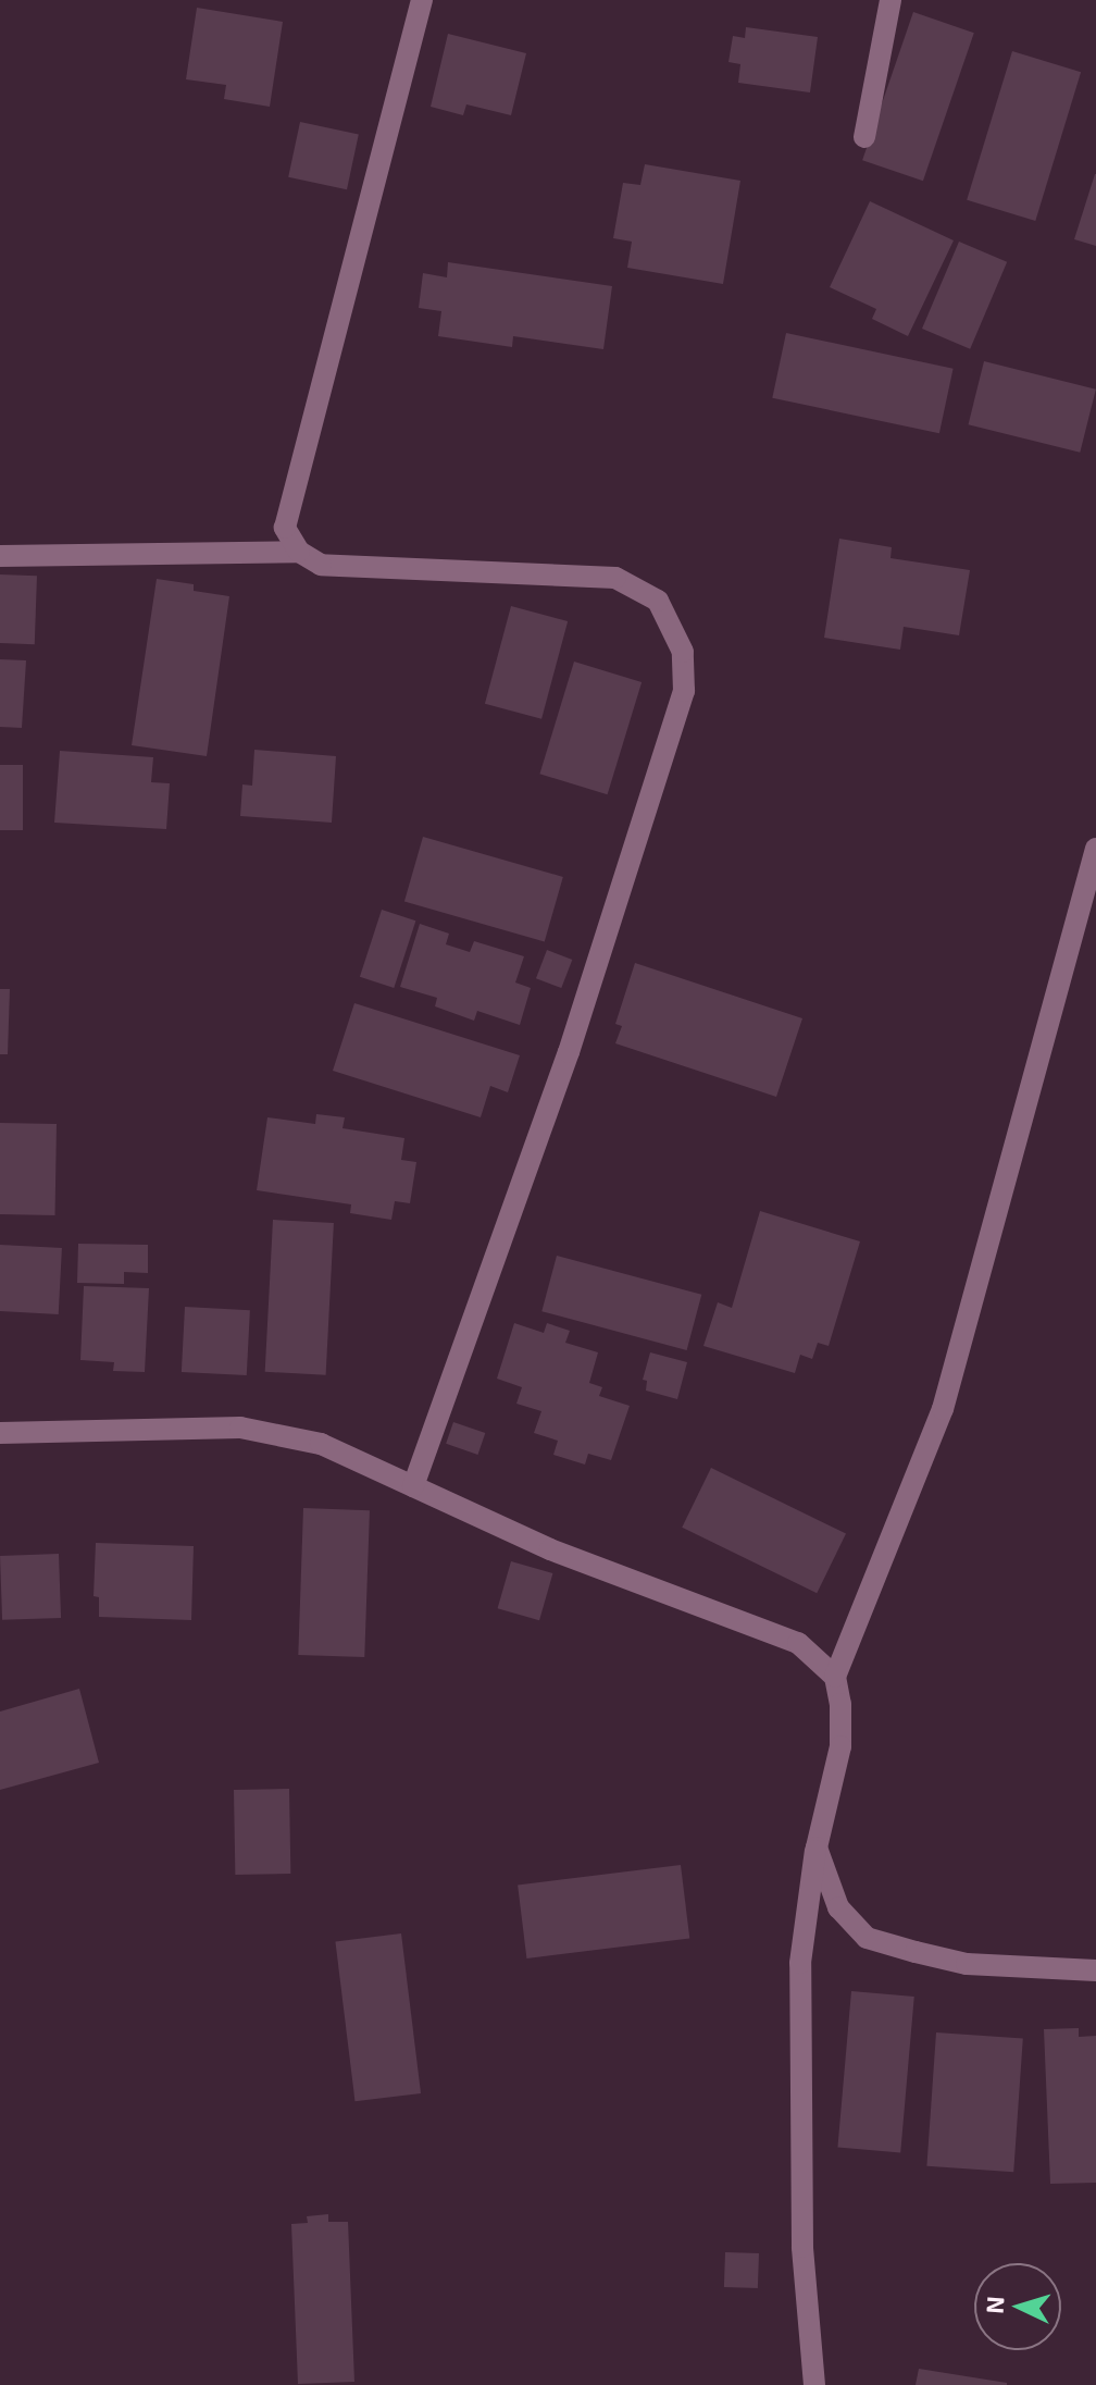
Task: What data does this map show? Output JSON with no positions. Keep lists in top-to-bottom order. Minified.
{"north":"left"}
